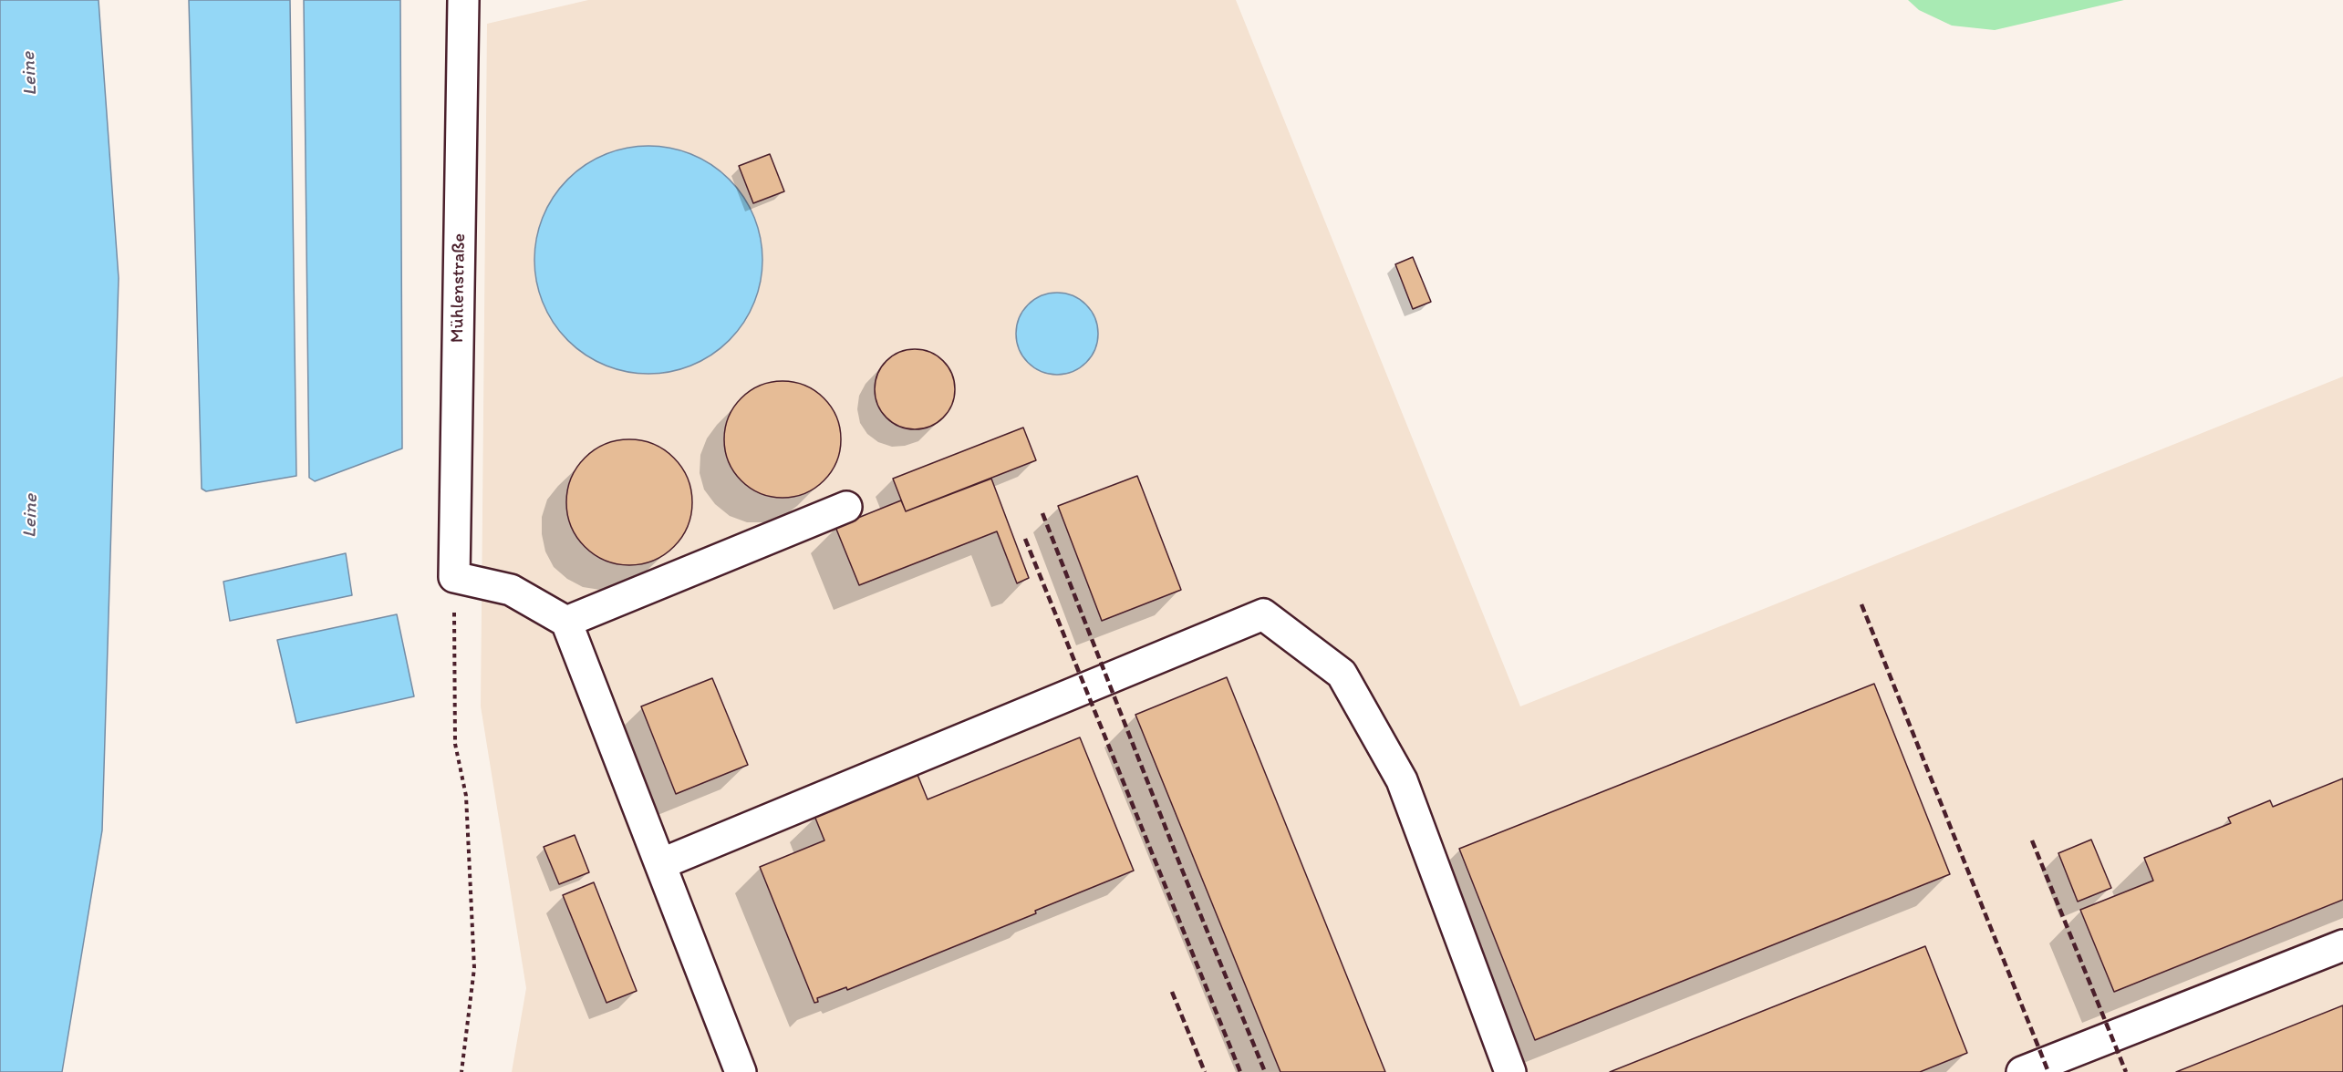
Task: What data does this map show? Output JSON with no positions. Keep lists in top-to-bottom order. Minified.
{"streets":{"street":["Mühlenstraße"]},"water":["Leine"]}
